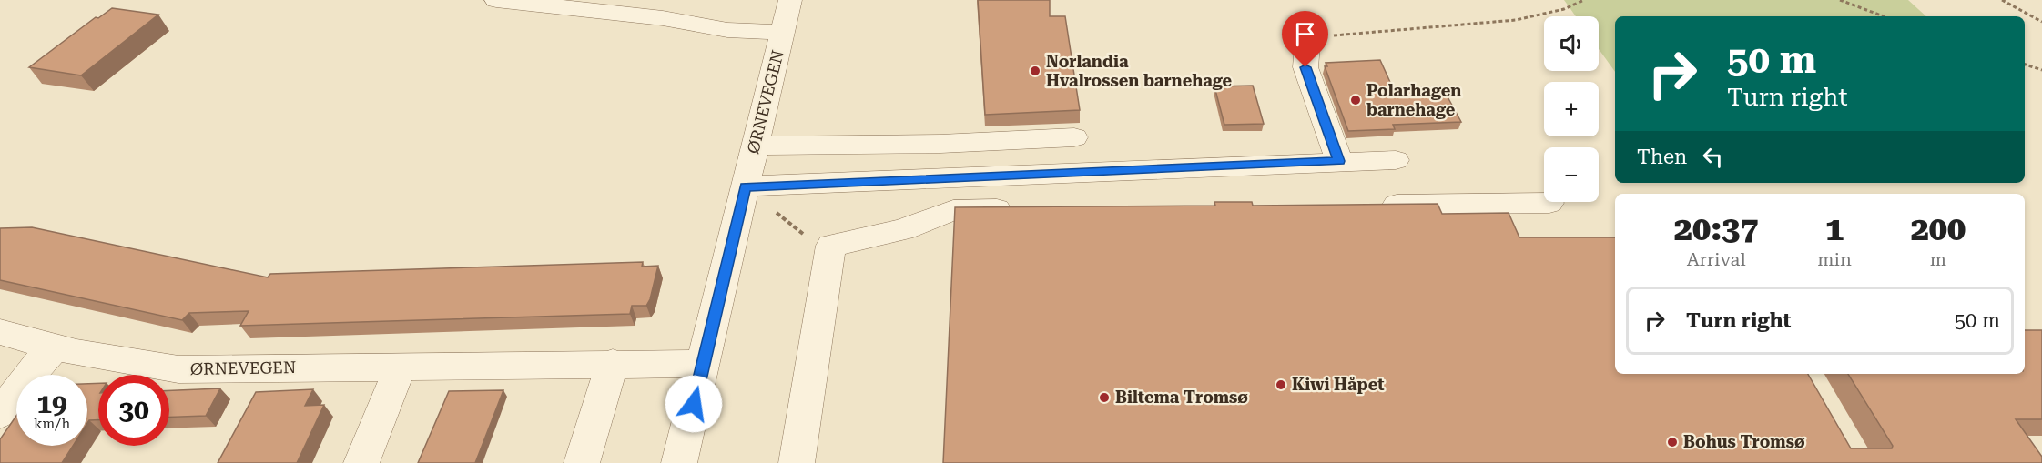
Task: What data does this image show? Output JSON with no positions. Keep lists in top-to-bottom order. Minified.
{"streets":{"street":["ØRNEVEGEN"]},"places":["Norlandia Hvalrossen barnehage","Polarhagen barnehage","Kiwi Håpet","Biltema Tromsø","Bohus Tromsø"],"page":{"map_buttons":["+","−"],"turn":["50 m","Turn right"],"then":"Then","eta":["20:37","Arrival","1","min","200","m"],"list":[{"name":"Turn right","value":"50 m"}],"speed":"19 km/h","limit":"30"}}
